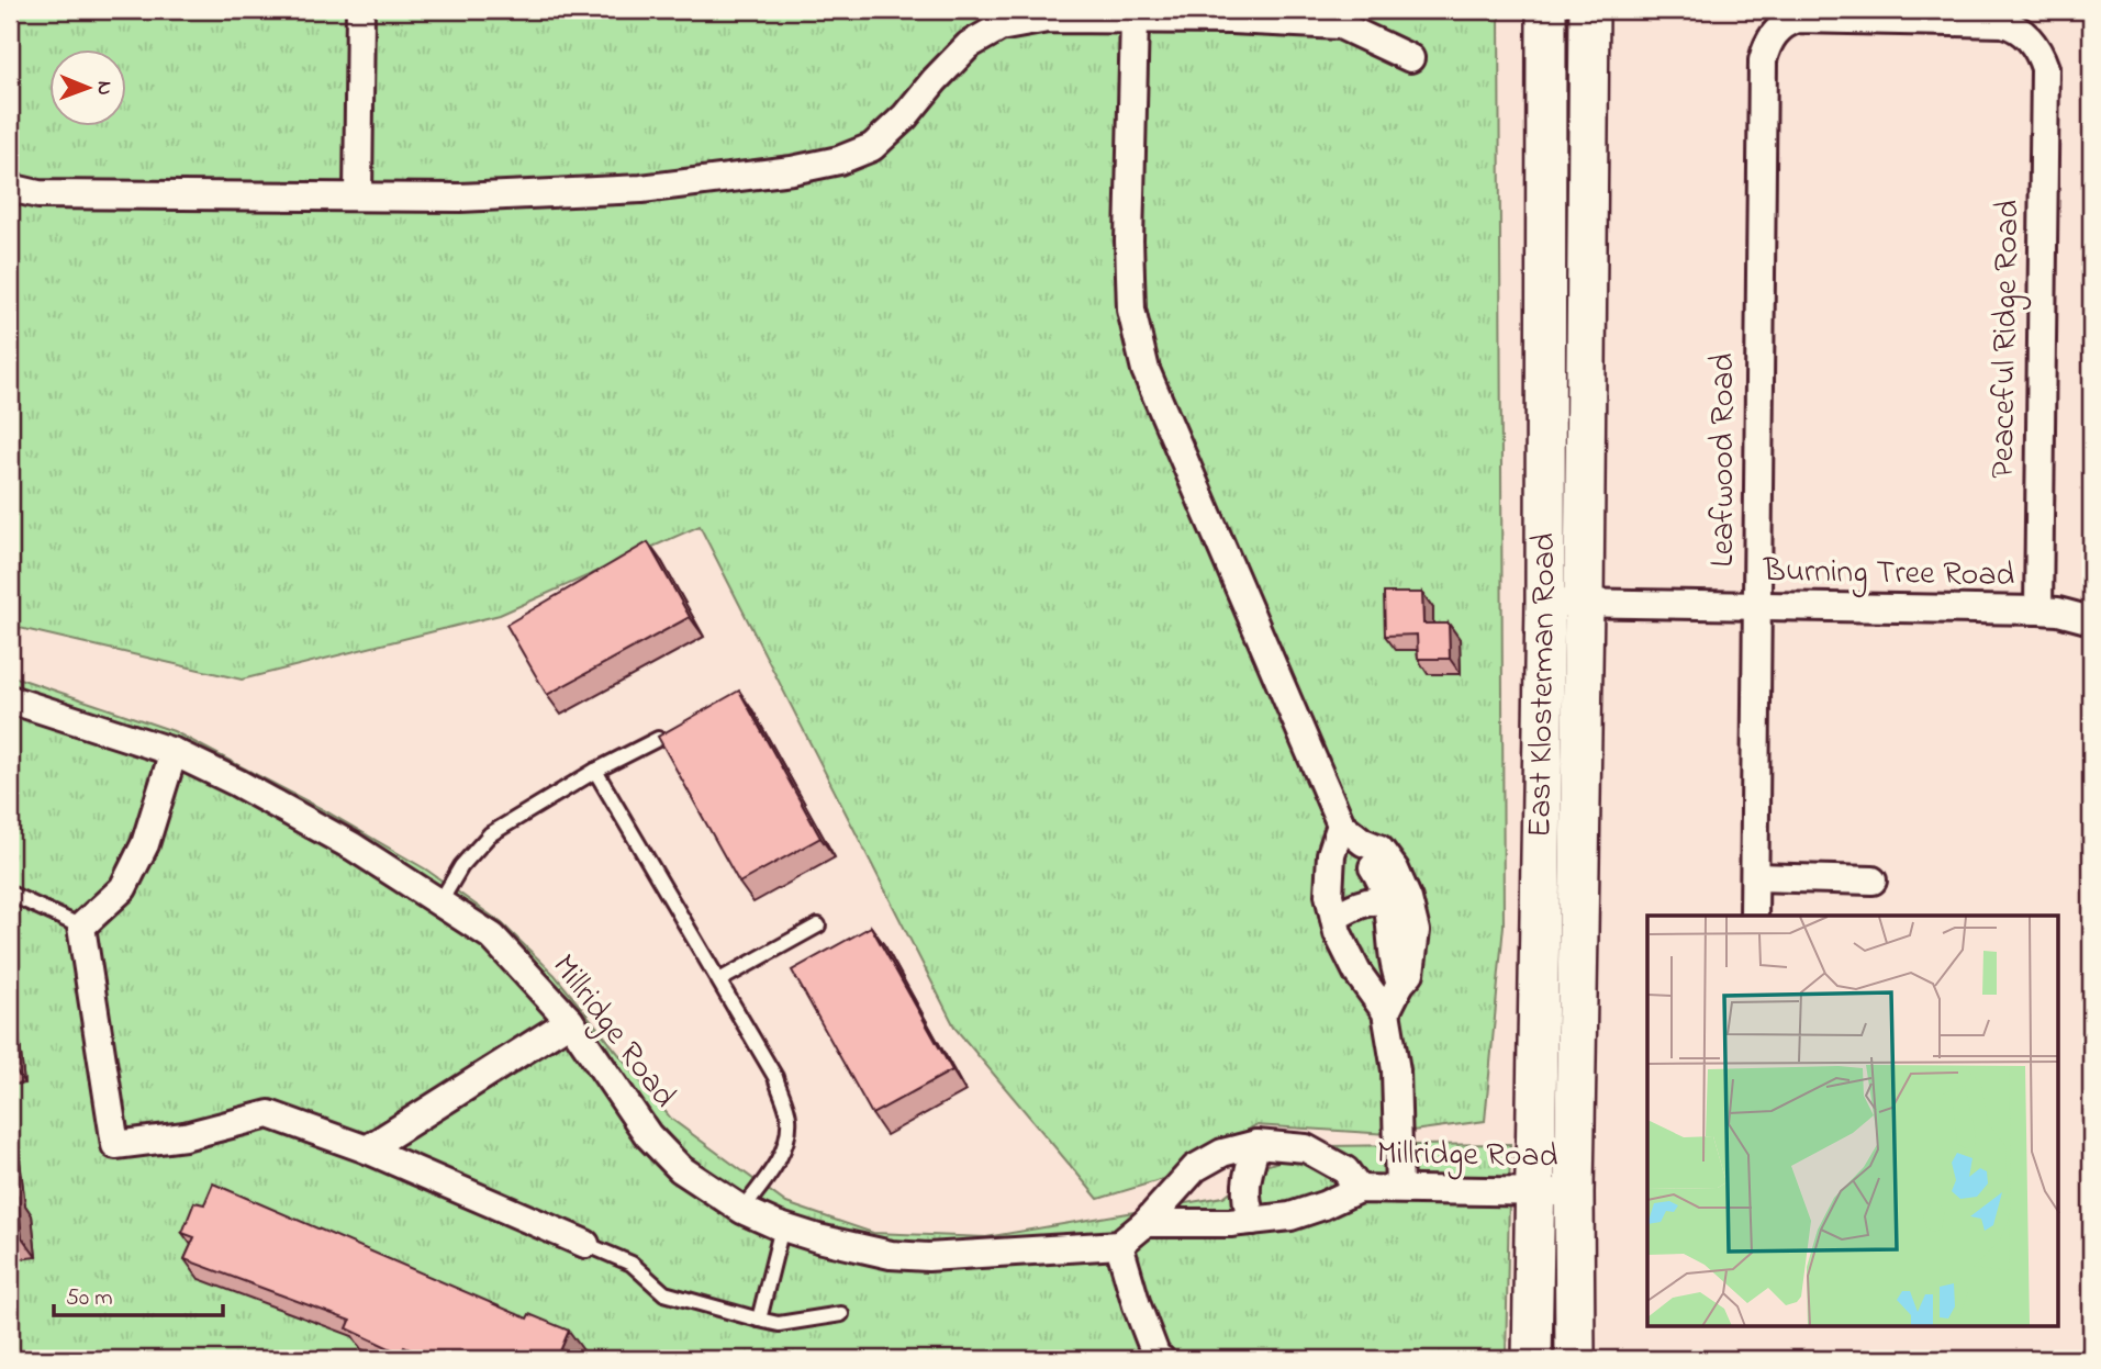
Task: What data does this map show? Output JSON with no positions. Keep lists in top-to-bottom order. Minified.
{"streets":{"main road":["East Klosterman Road"],"street":["Peaceful Ridge Road","Leafwood Road","Burning Tree Road","Millridge Road"]},"crossings":[["Peaceful Ridge Road","Leafwood Road"],["Peaceful Ridge Road","Burning Tree Road"],["Leafwood Road","Burning Tree Road"],["Burning Tree Road","East Klosterman Road"],["East Klosterman Road","Millridge Road"]],"scale_bar":"50 m","north":"right"}
